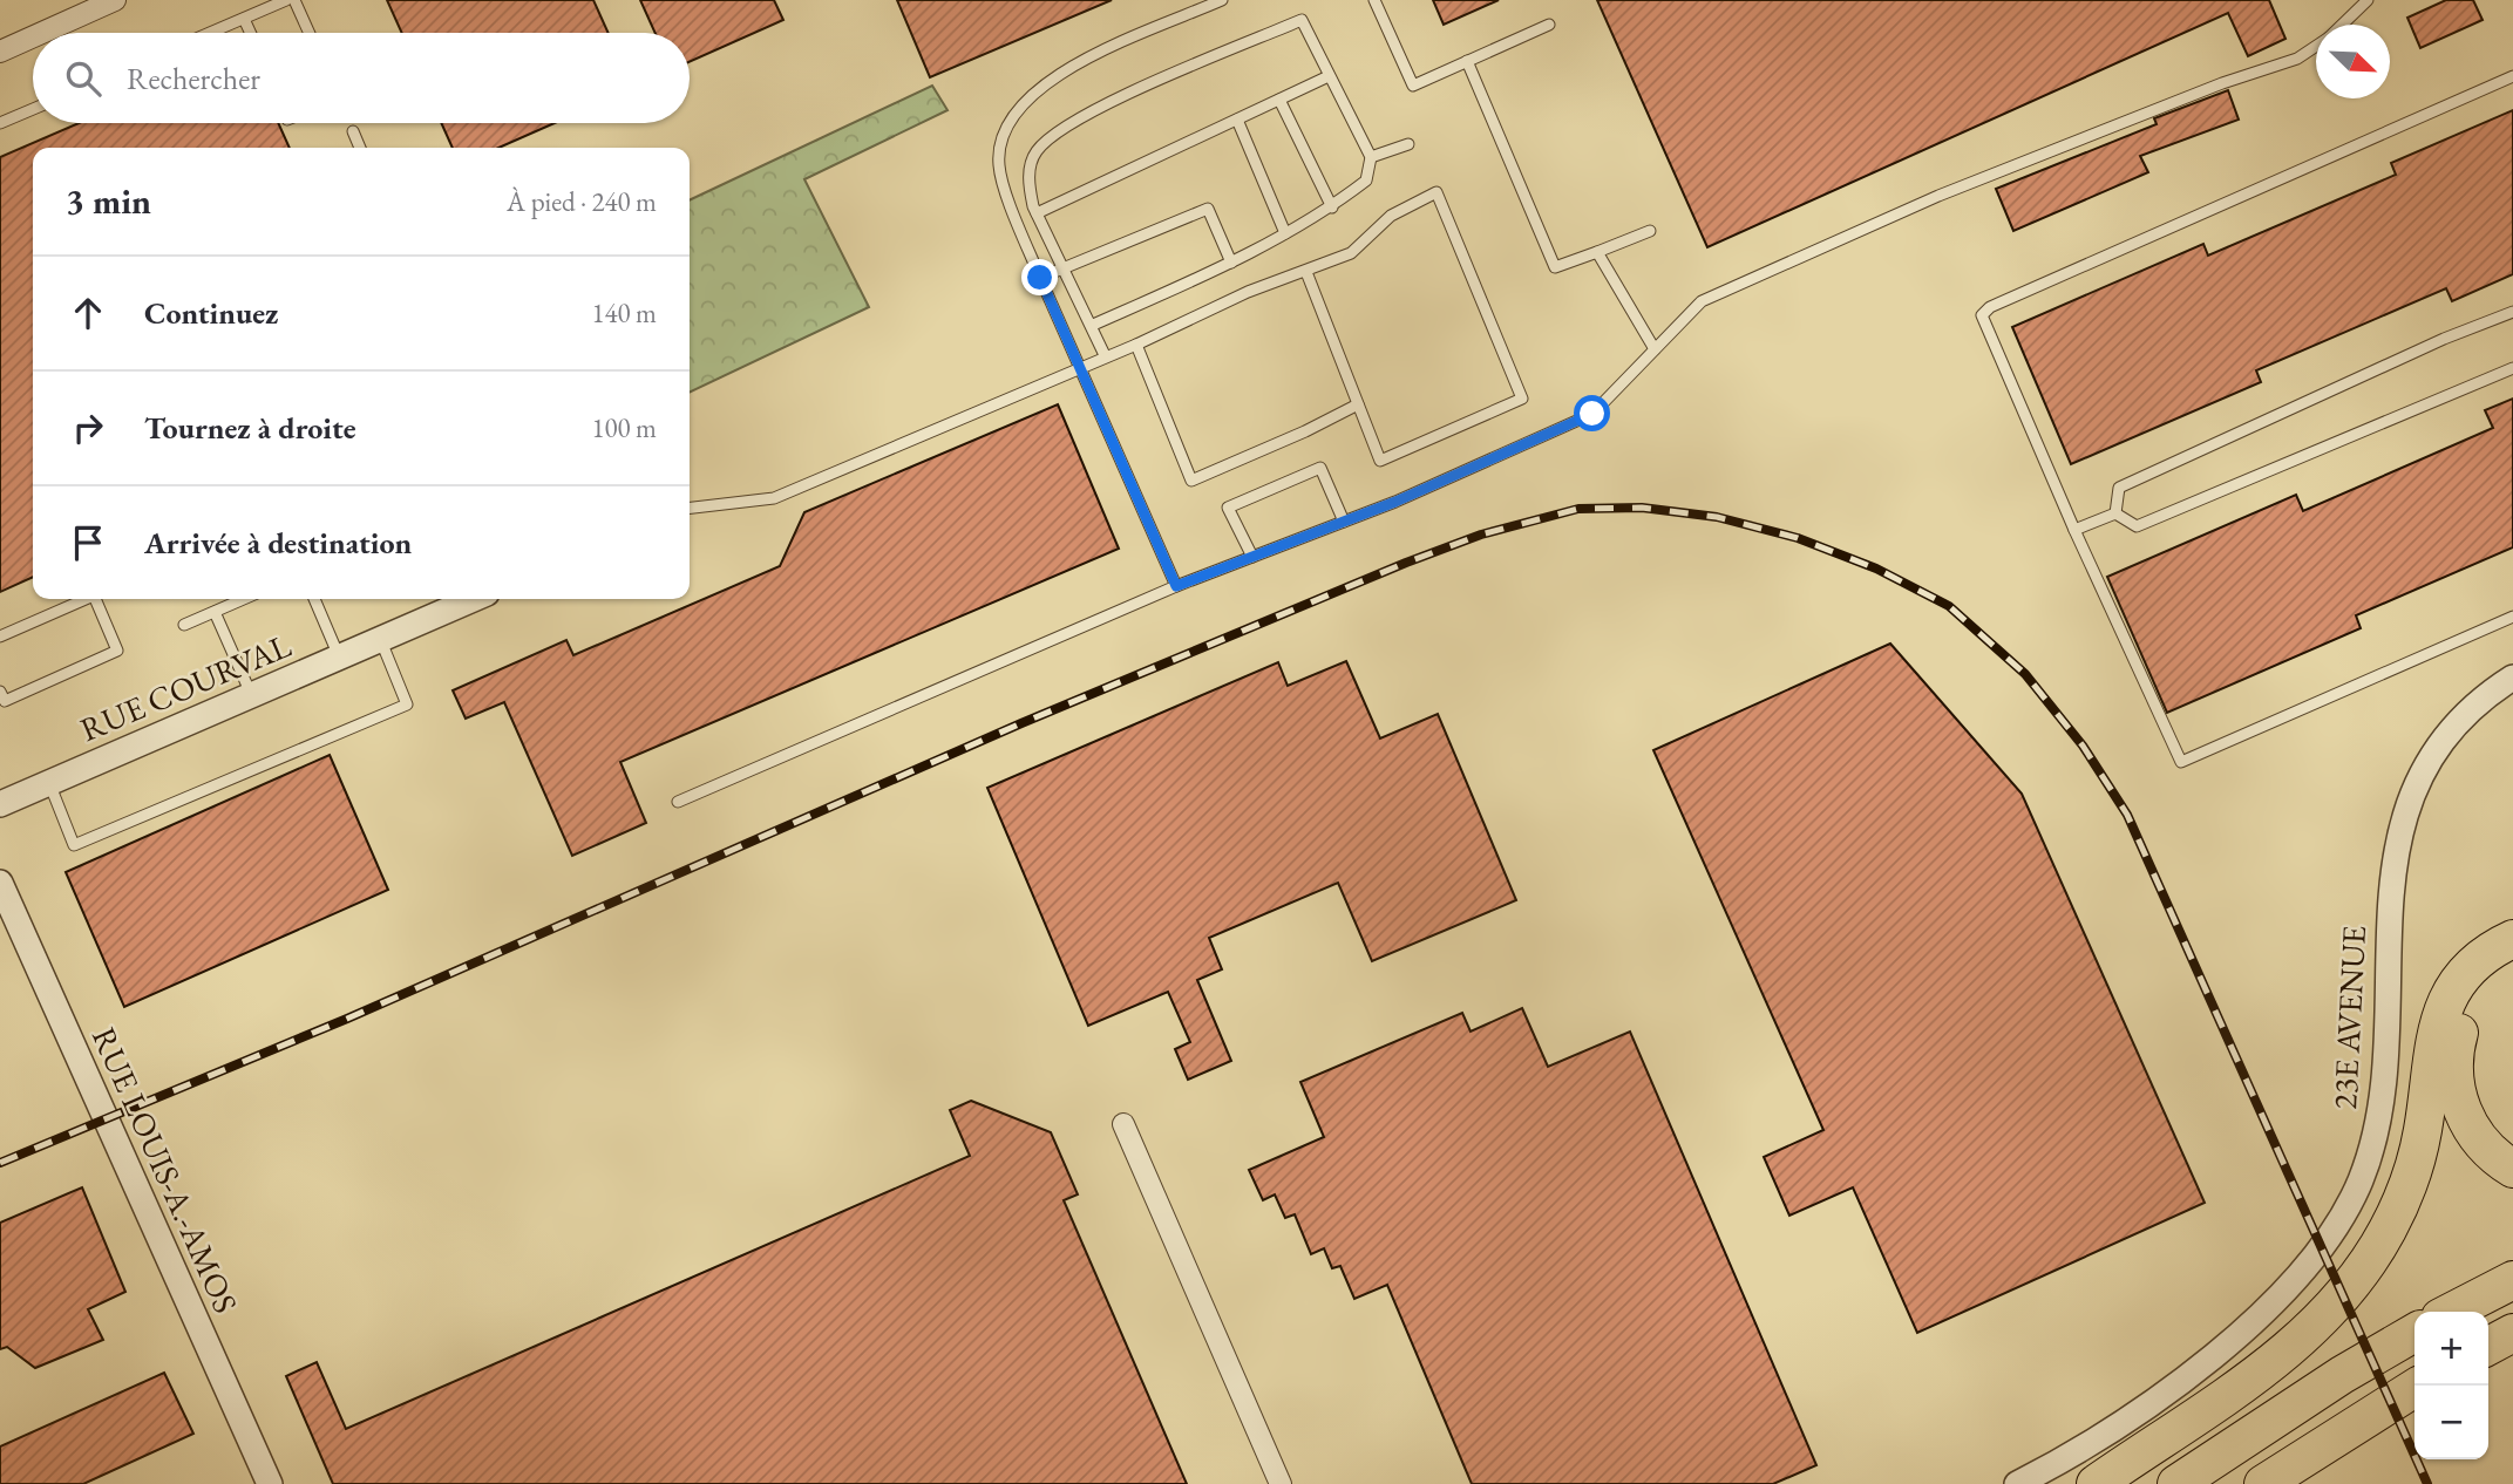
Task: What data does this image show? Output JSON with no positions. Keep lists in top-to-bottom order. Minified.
{"streets":{"street":["RUE COURVAL","23E AVENUE","RUE LOUIS-A.-AMOS"]},"north":"bottom right","page":{"search":"Rechercher","heading":["3 min","À pied · 240 m"],"list":[["Continuez","140 m"],["Tournez à droite","100 m"],"Arrivée à destination"],"map_buttons":["+","−"]}}
